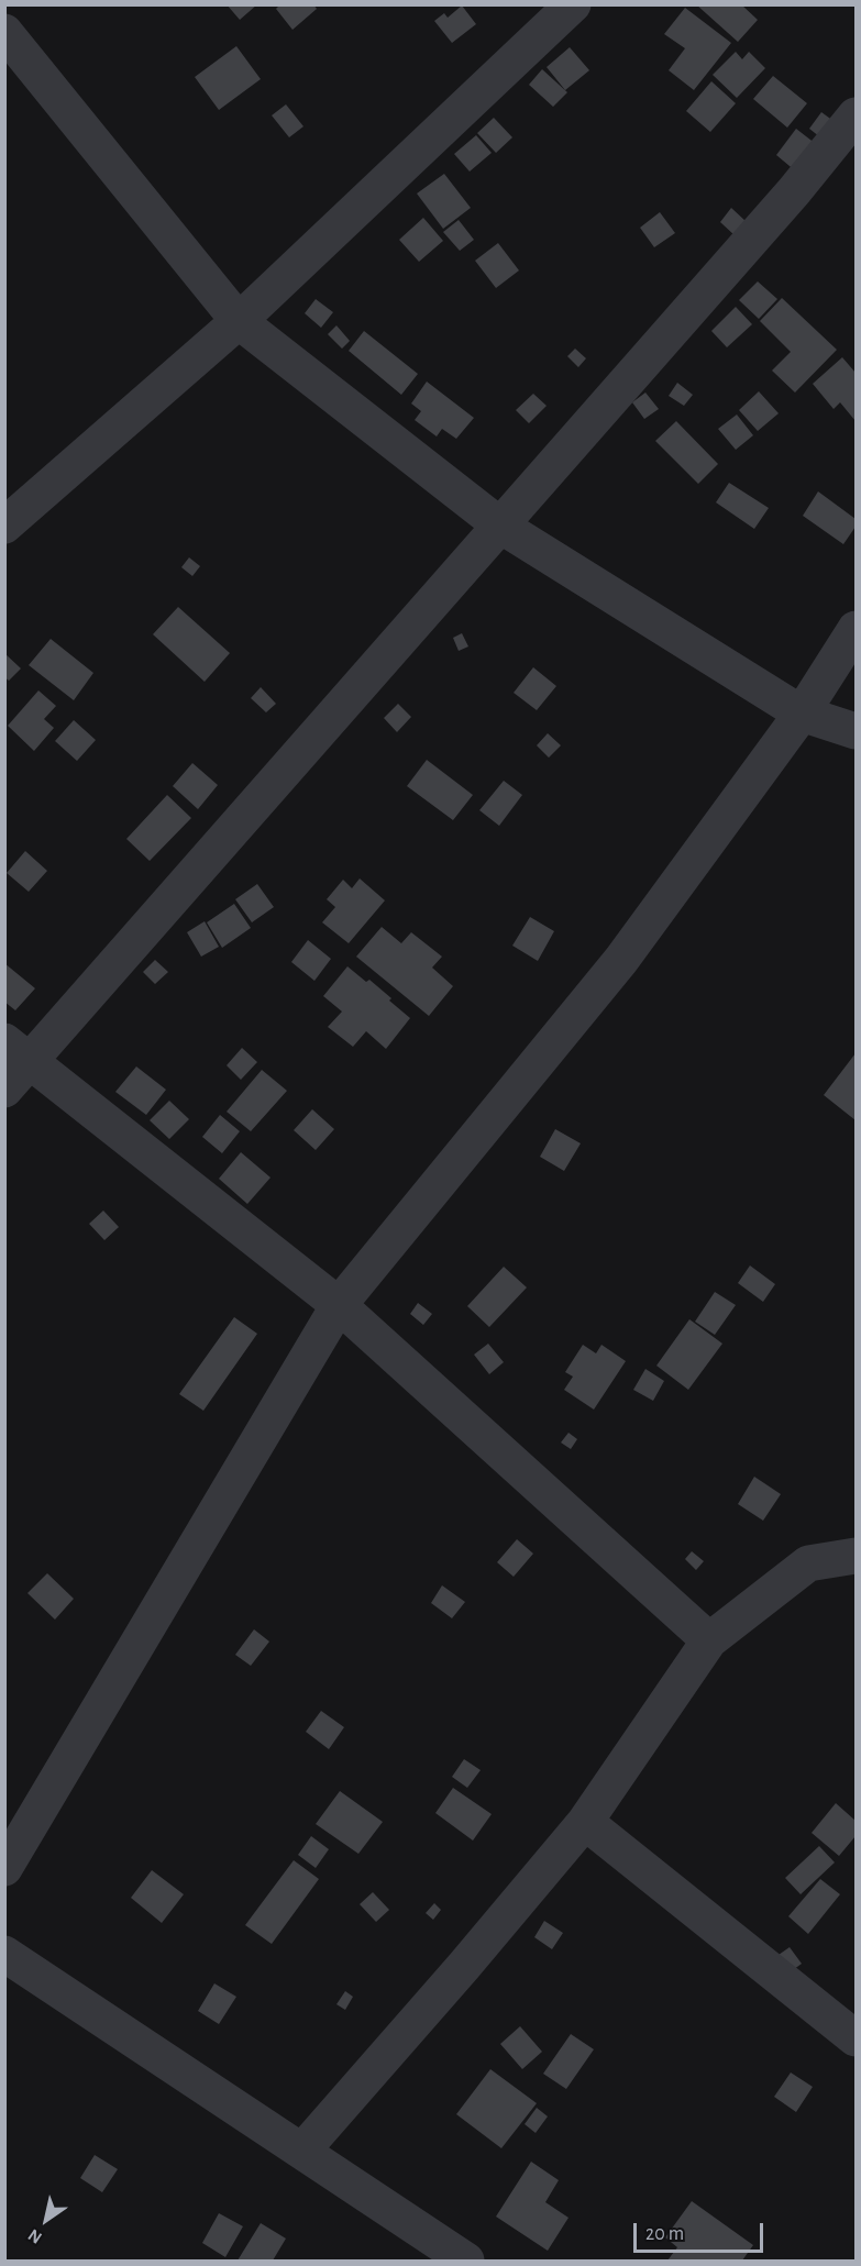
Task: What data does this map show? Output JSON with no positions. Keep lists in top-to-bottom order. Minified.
{"scale_bar":"20 m","north":"bottom left"}
